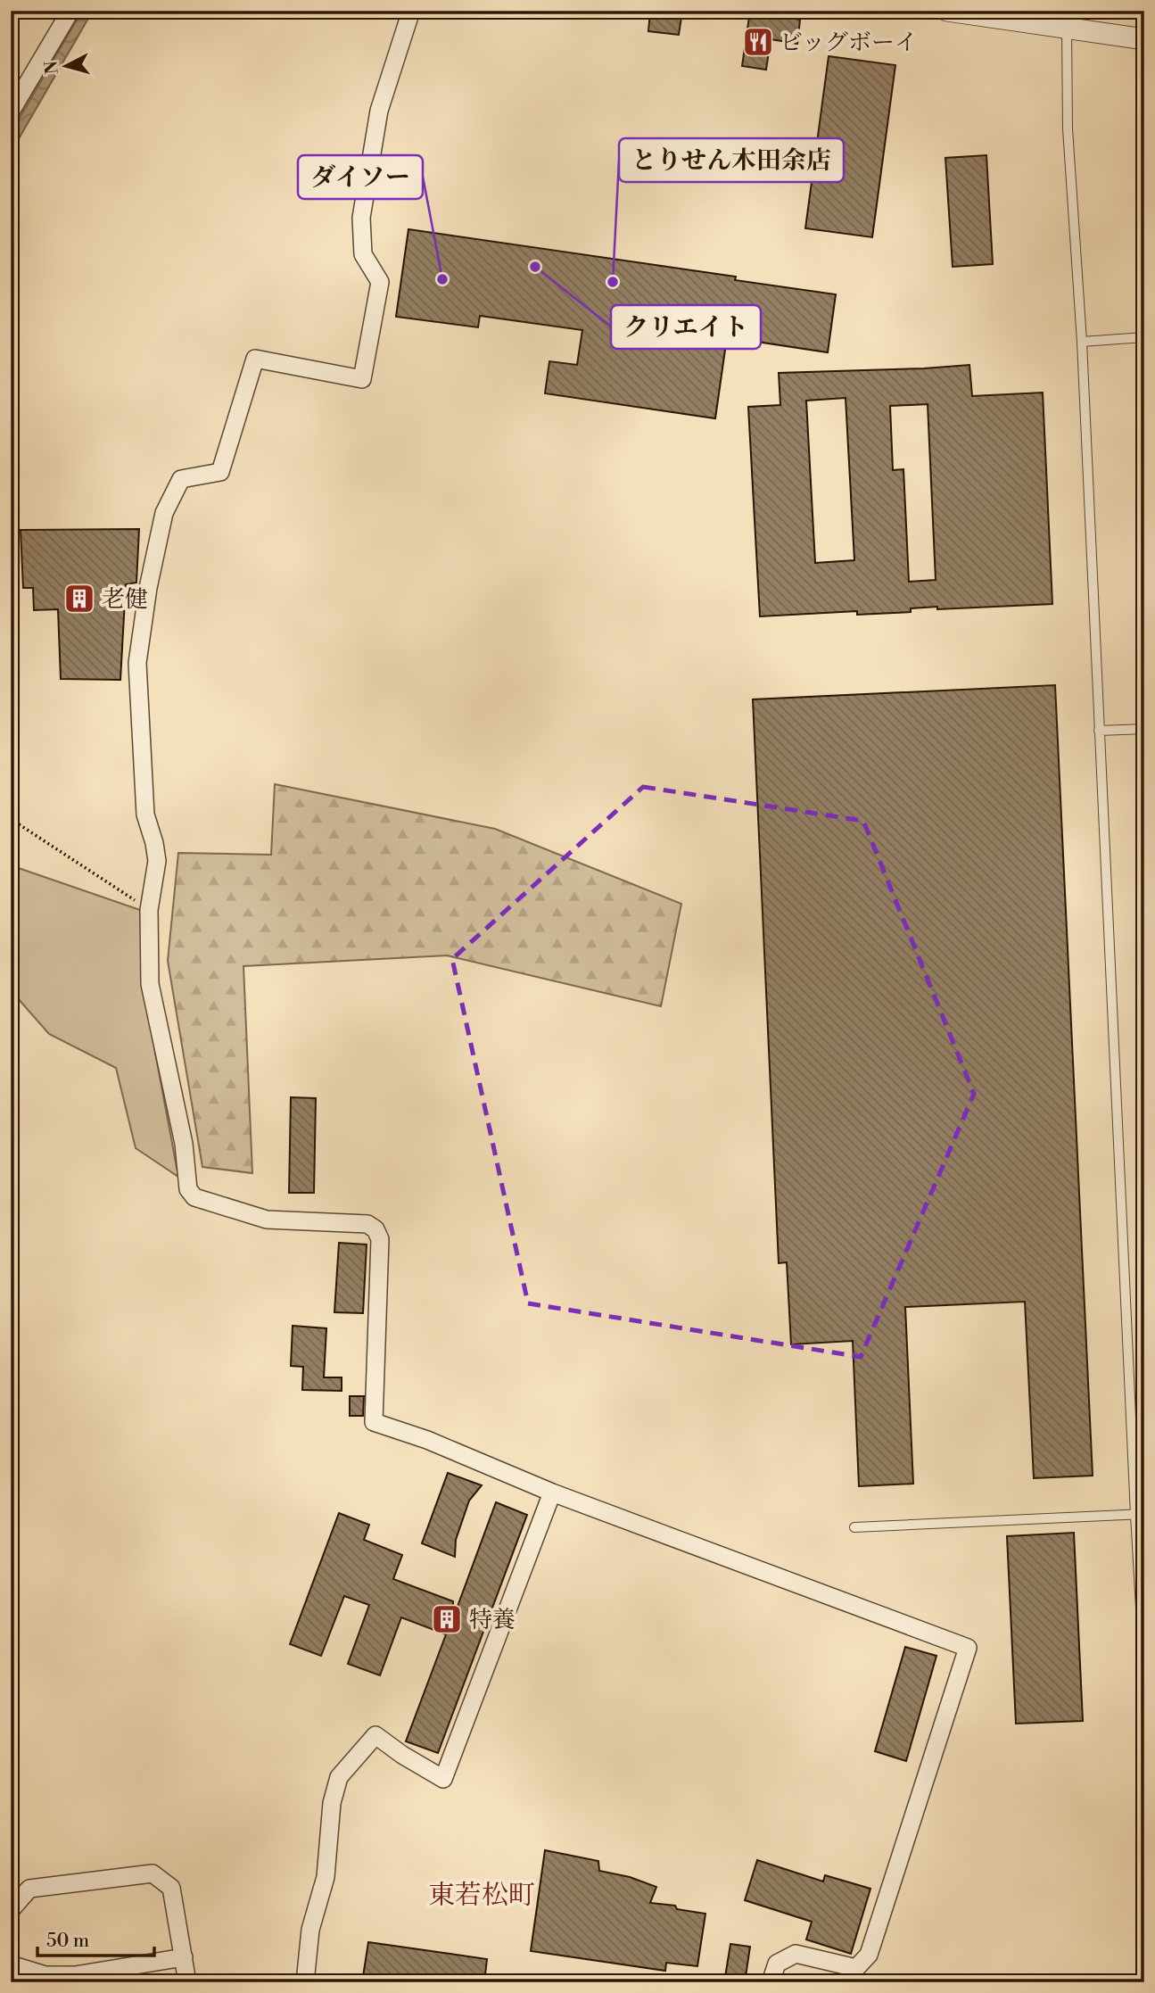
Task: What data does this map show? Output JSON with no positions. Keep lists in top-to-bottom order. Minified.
{"districts":["東若松町"],"places":{"restaurant":["ビッグボーイ"],"other":["クリエイト","ダイソー","とりせん木田余店"],"building":["老健","特養"]},"scale_bar":"50 m","north":"left"}
